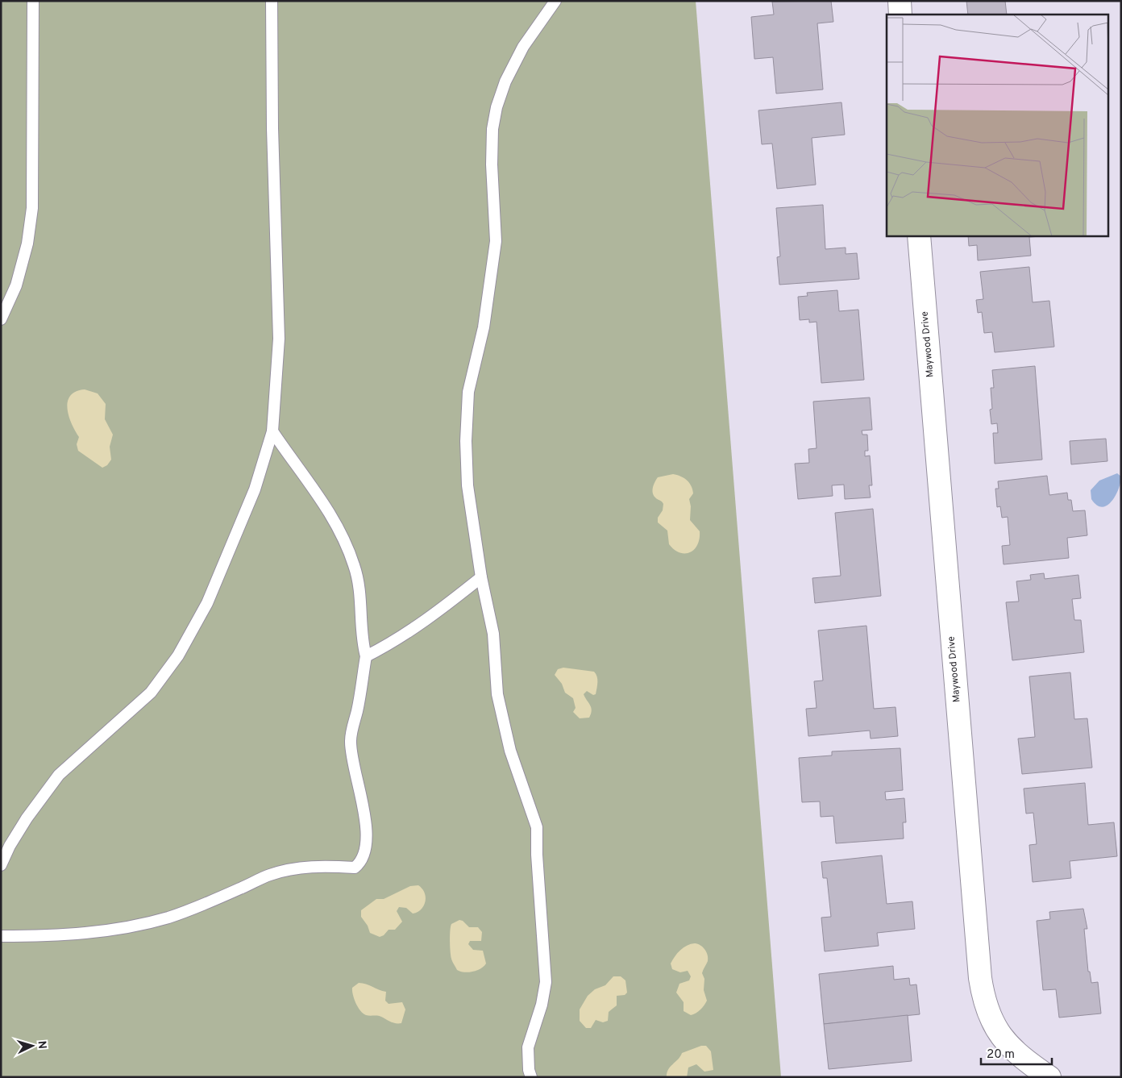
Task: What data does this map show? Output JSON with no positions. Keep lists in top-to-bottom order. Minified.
{"streets":{"street":["Maywood Drive"]},"scale_bar":"20 m","north":"right"}
